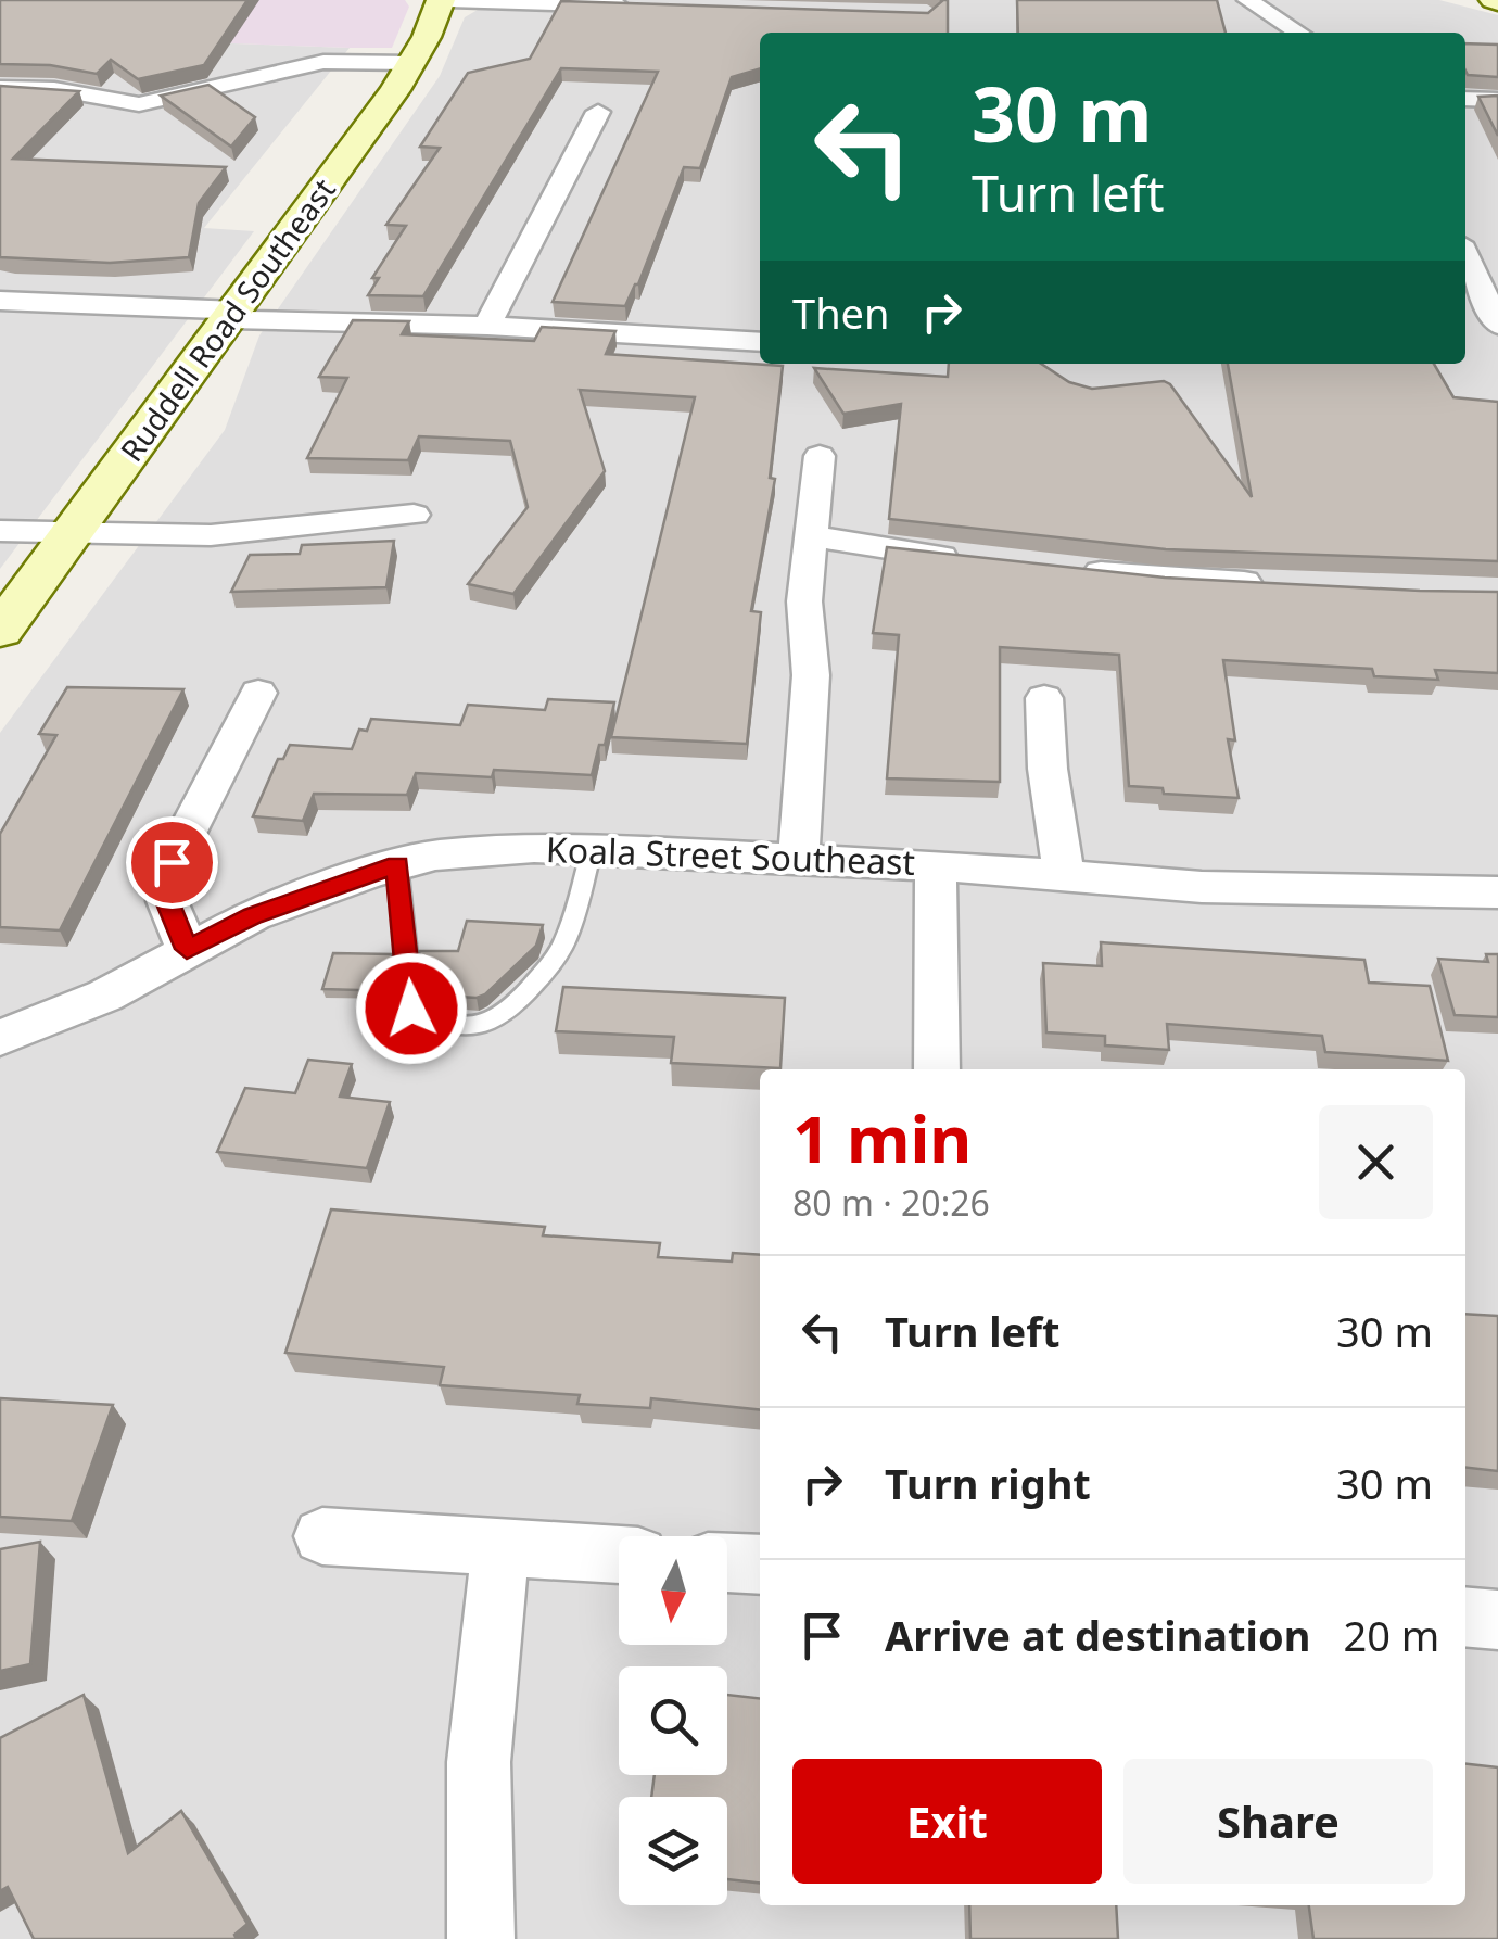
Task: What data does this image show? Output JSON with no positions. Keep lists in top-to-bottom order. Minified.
{"streets":{"main road":["Ruddell Road Southeast"],"street":["Koala Street Southeast"]},"north":"bottom","page":{"turn":["30 m","Turn left"],"then":"Then","heading":["1 min","80 m · 20:26"],"list":[{"name":"Turn left","value":"30 m"},{"name":"Turn right","value":"30 m"},{"name":"Arrive at destination","value":"20 m"}],"buttons":["Exit","Share"]}}
